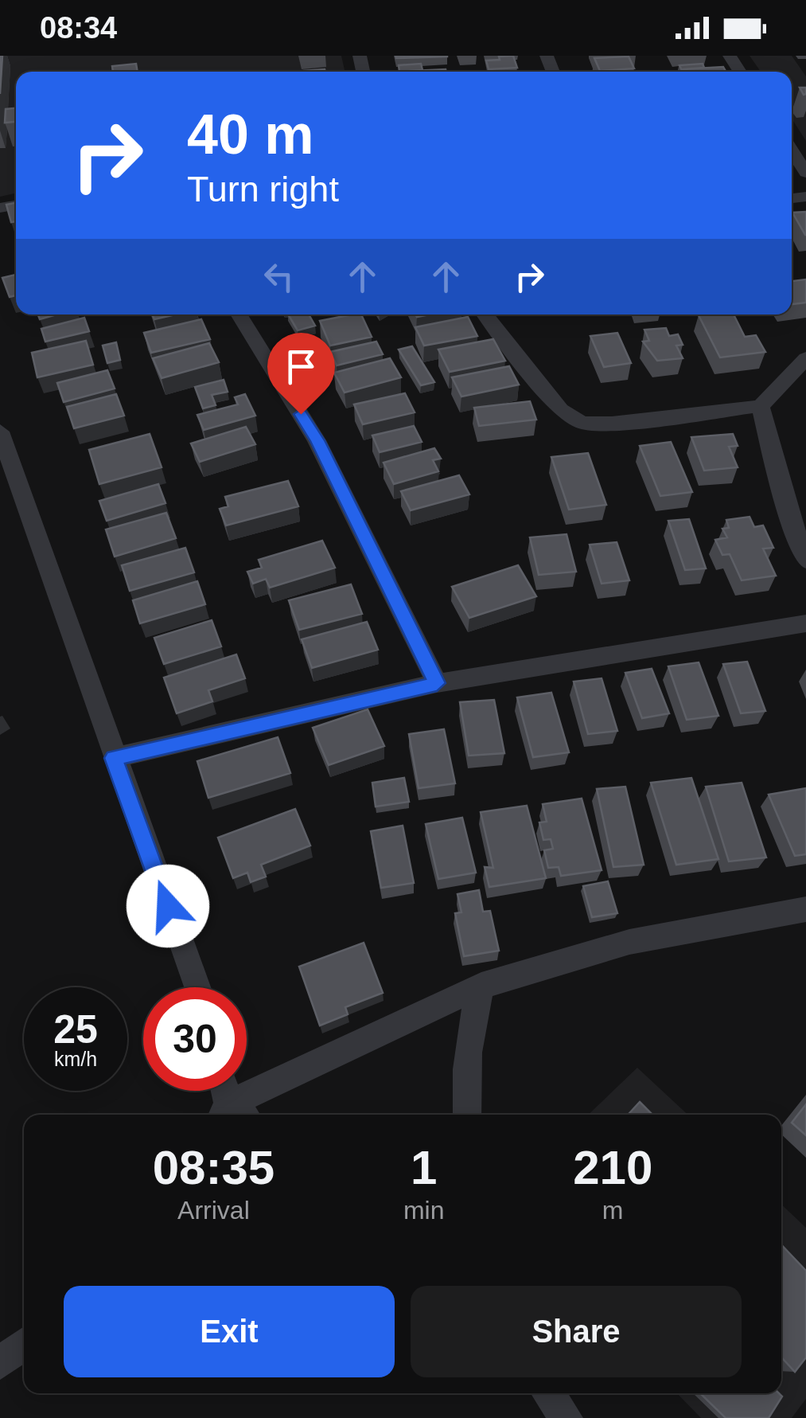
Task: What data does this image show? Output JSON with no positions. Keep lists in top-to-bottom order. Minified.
{"page":{"status":"08:34","turn":["40 m","Turn right"],"speed":"25 km/h","limit":"30","eta":["08:35","Arrival","1","min","210","m"],"buttons":["Exit","Share"]}}
